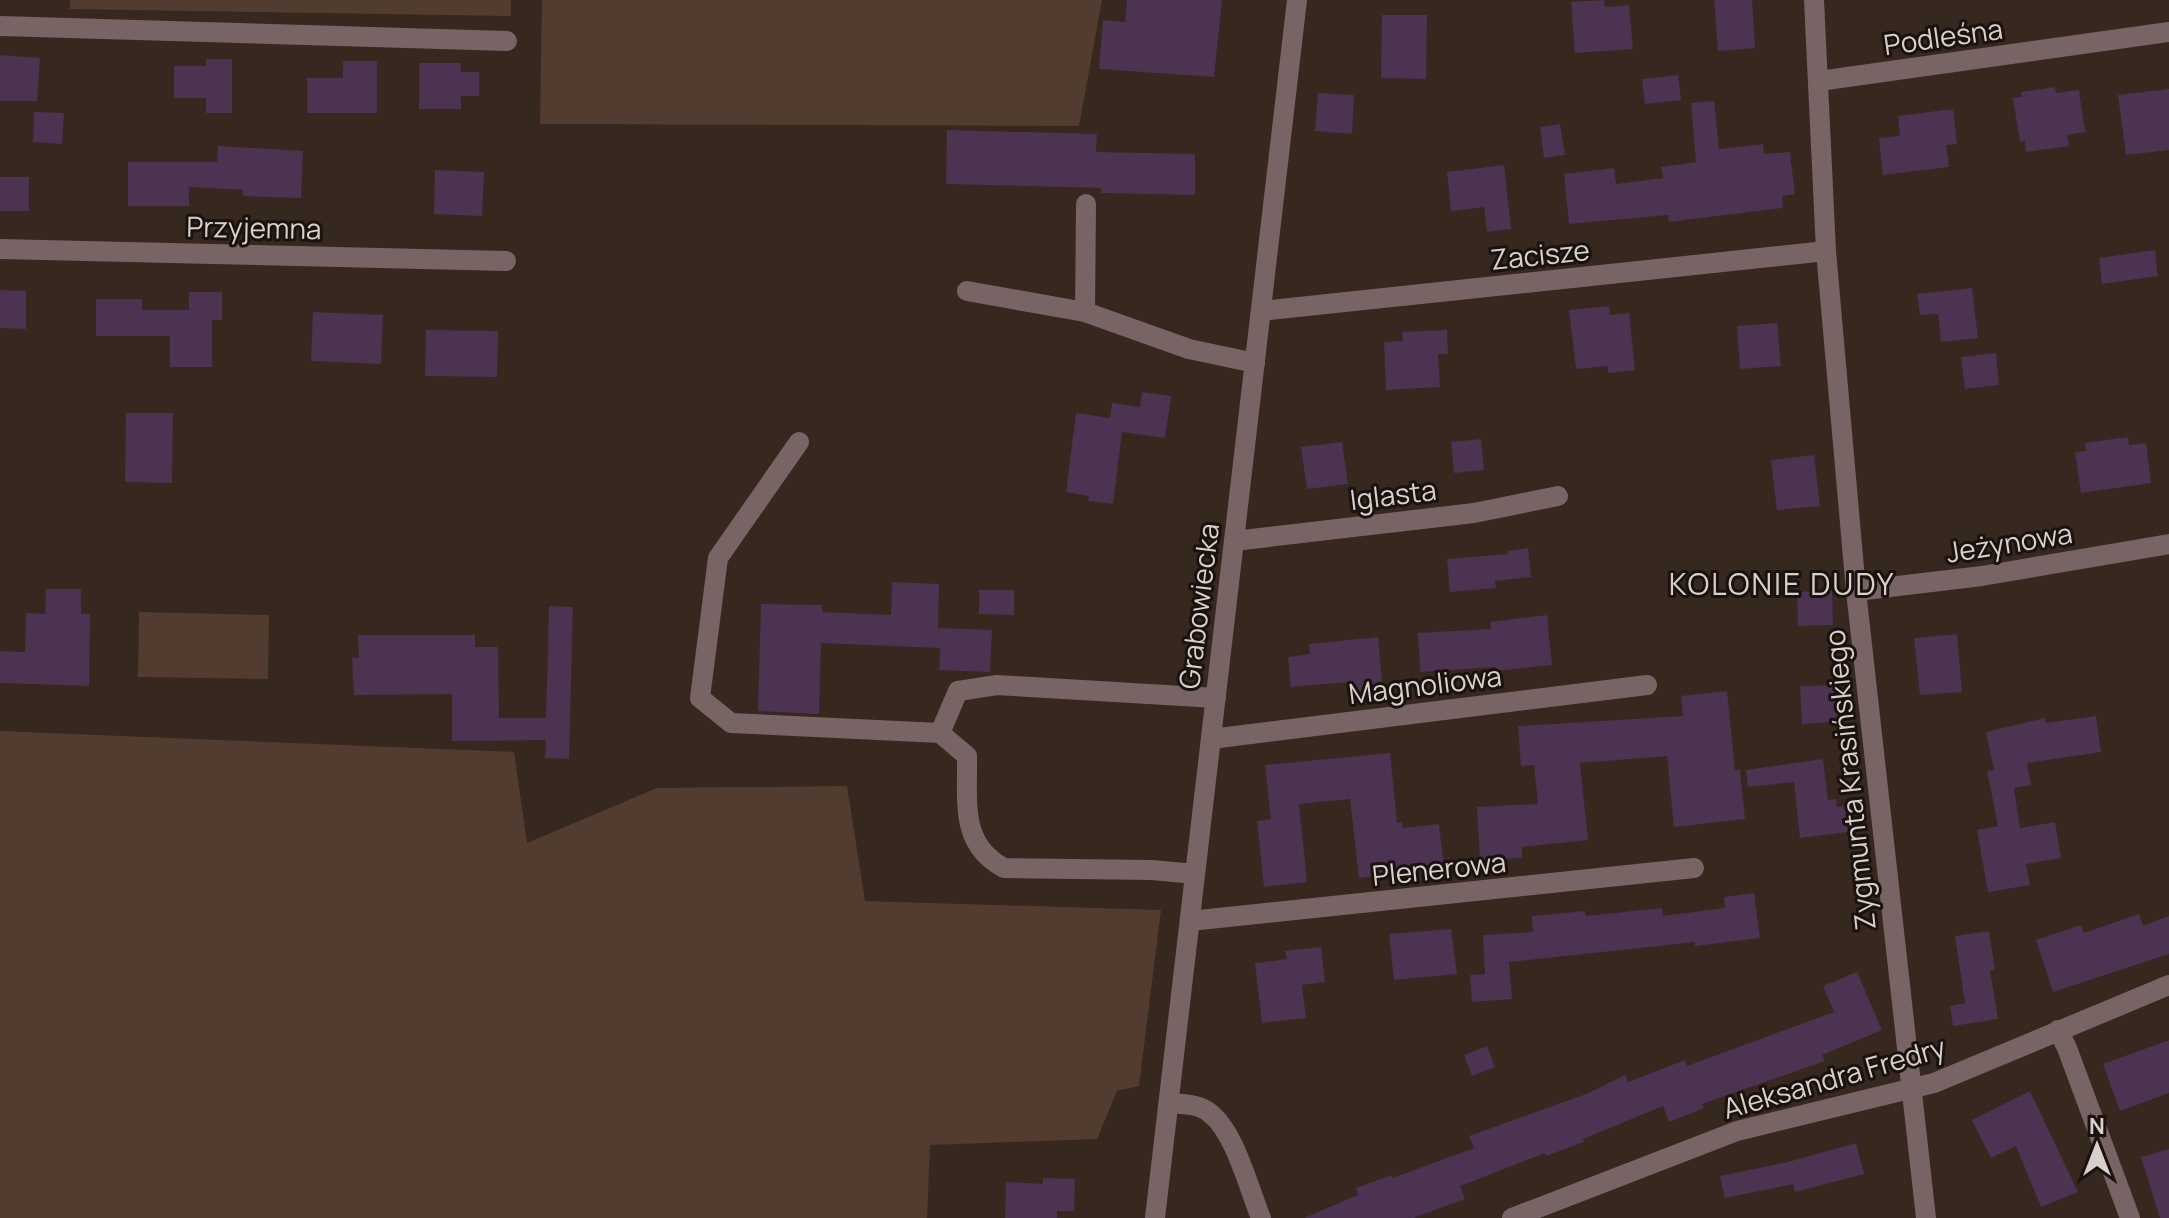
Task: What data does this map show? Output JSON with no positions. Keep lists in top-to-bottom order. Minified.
{"streets":{"street":["Podleśna","Przyjemna","Zacisze","Iglasta","Jeżynowa","Grabowiecka","Magnoliowa","Zygmunta Krasińskiego","Plenerowa","Aleksandra Fredry"]},"crossings":[["Podleśna","Zygmunta Krasińskiego"],["Zacisze","Grabowiecka"],["Zacisze","Zygmunta Krasińskiego"],["Iglasta","Grabowiecka"],["Jeżynowa","Zygmunta Krasińskiego"],["Grabowiecka","Magnoliowa"],["Grabowiecka","Plenerowa"],["Zygmunta Krasińskiego","Aleksandra Fredry"]],"districts":["KOLONIE DUDY"],"north":"top"}
